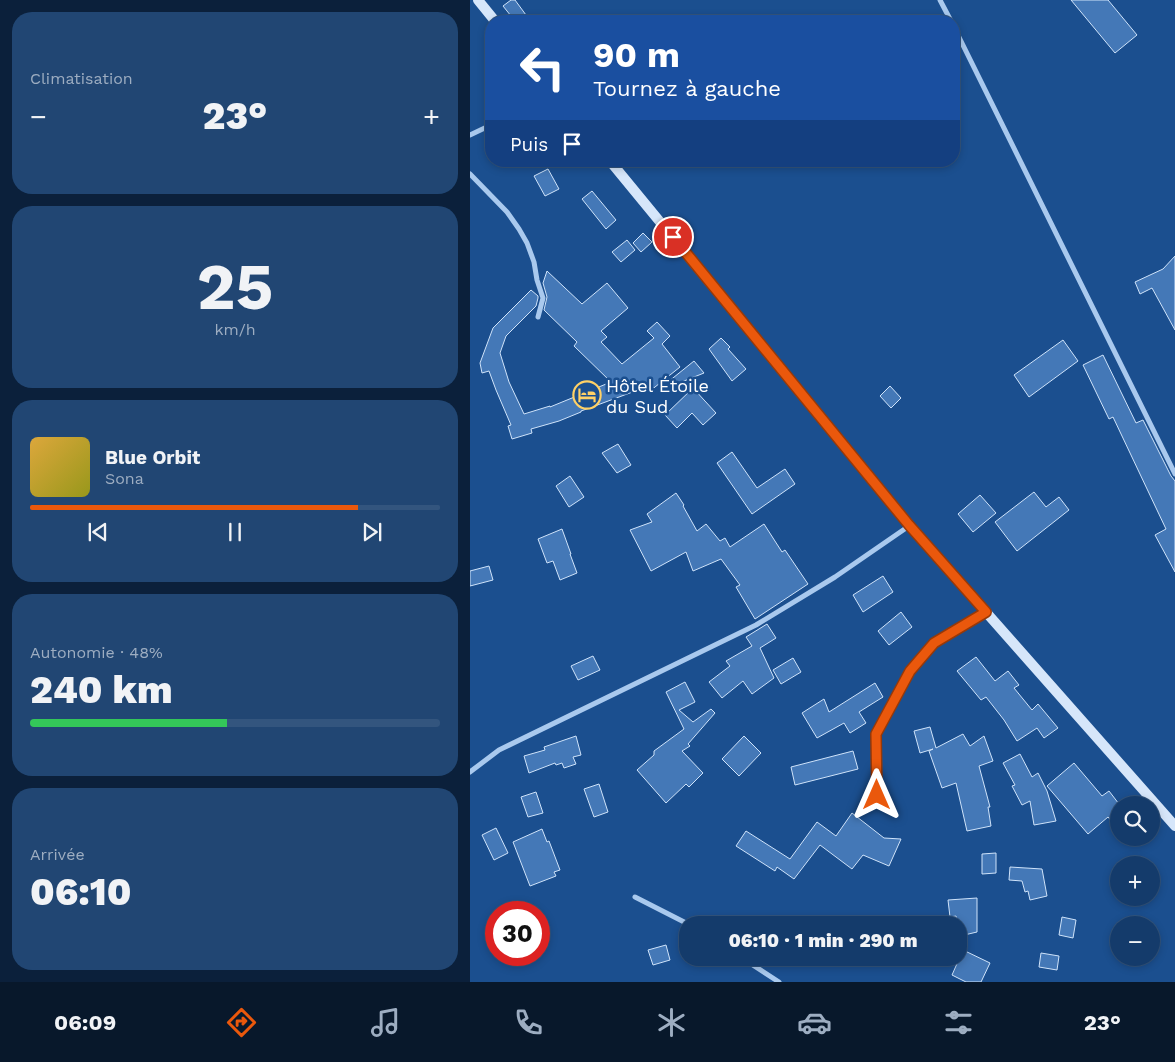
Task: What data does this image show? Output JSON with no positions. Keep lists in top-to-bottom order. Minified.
{"places":{"hotel":["Hôtel Étoile du Sud"]},"page":{"tile":["Climatisation",["25","km/h"],["Autonomie · 48%","240 km"],["Arrivée","06:10"]],"turn":["90 m","Tournez à gauche"],"heat":["−","23°","+"],"then":"Puis","song":["Blue Orbit","Sona"],"map_buttons":["+","−"],"limit":"30","trip":"06:10 · 1 min · 290 m","tabs":["06:09","23°"]}}
